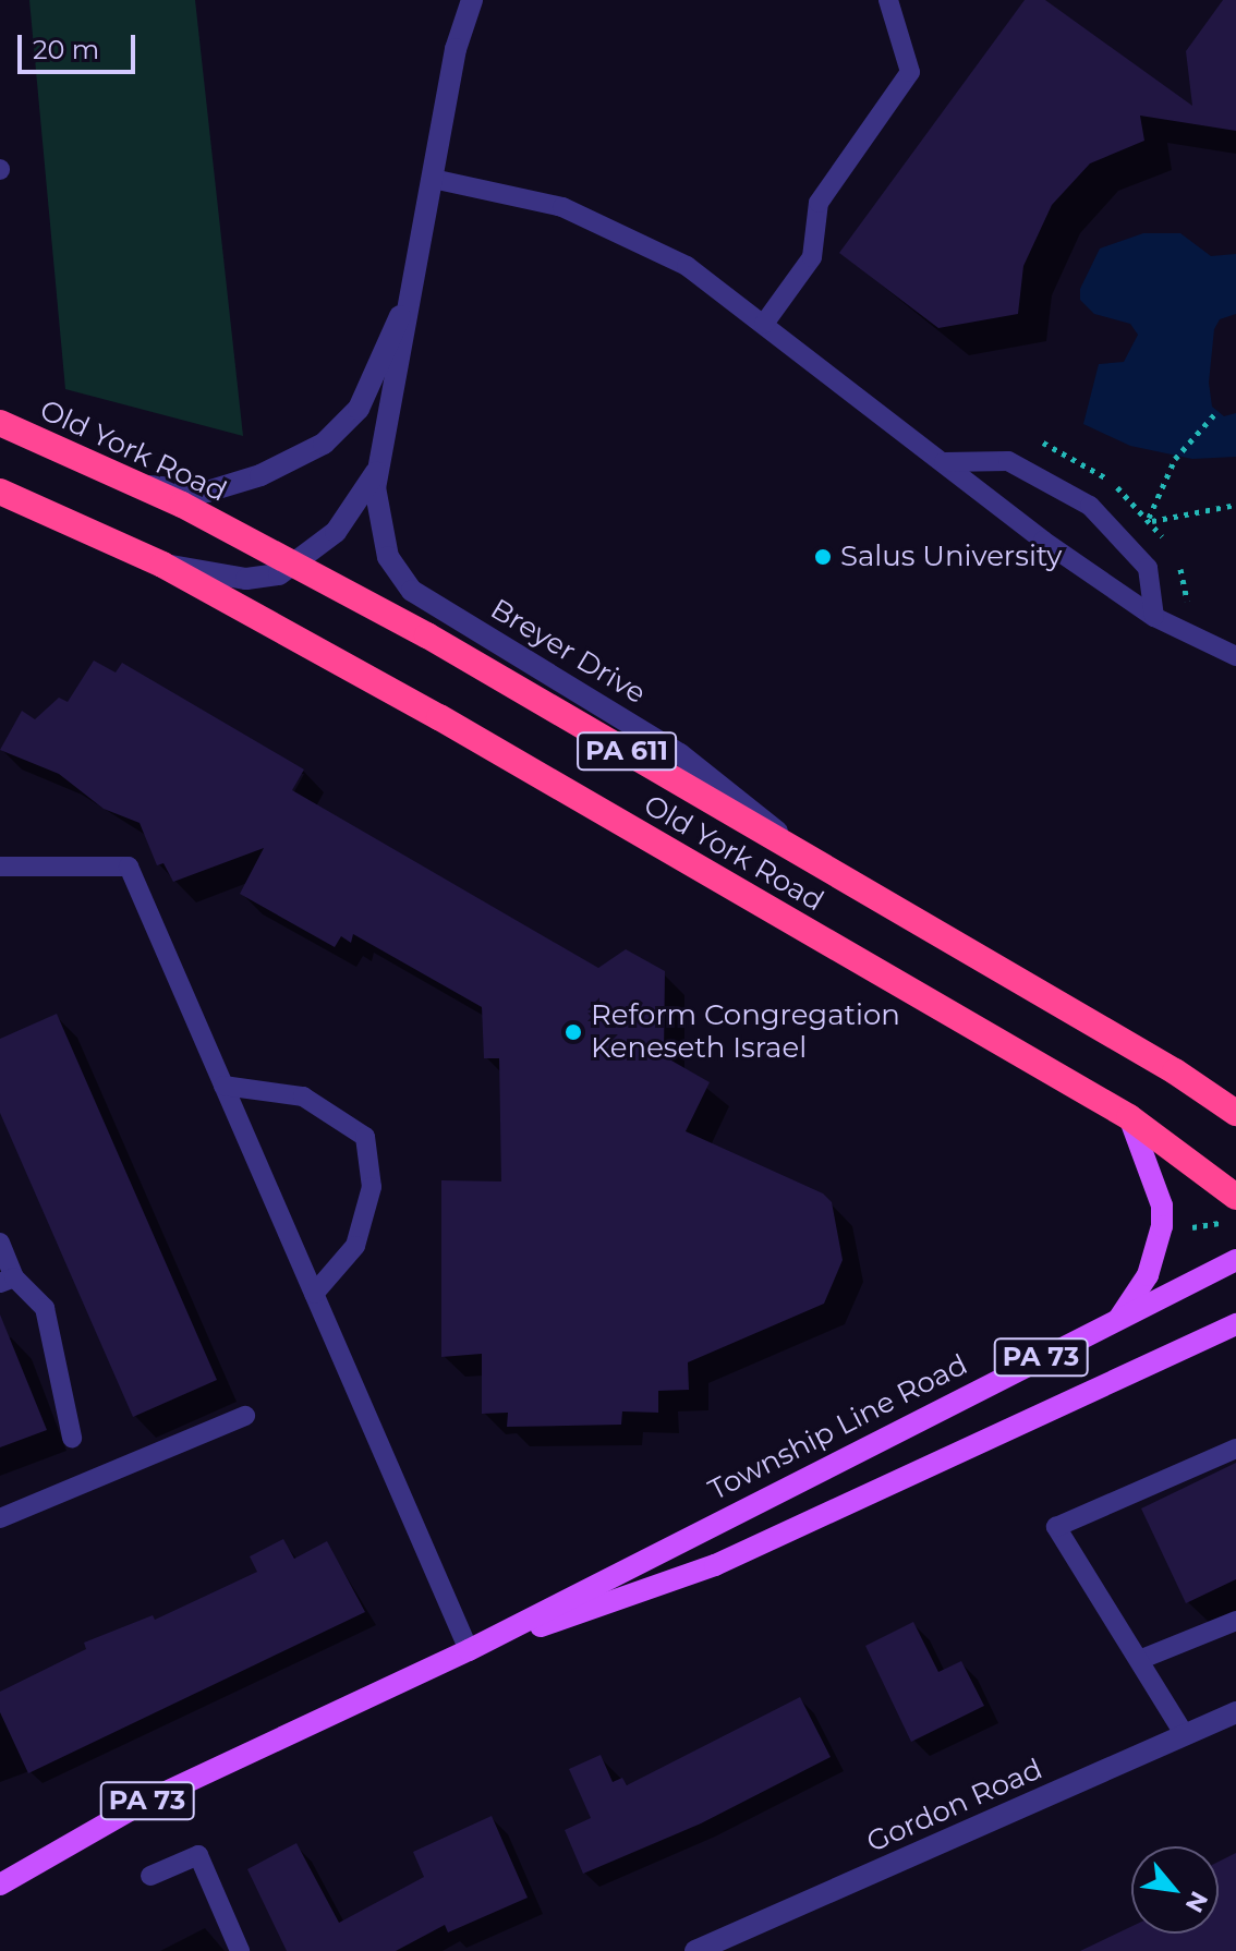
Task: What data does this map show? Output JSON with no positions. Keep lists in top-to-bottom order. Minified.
{"streets":{"highway":["Old York Road","PA 611"],"main road":["PA 73","Township Line Road"],"street":["Breyer Drive","Gordon Road"]},"crossings":[["Old York Road","Breyer Drive"]],"places":["Salus University","Reform Congregation Keneseth Israel"],"scale_bar":"20 m","north":"bottom right"}
